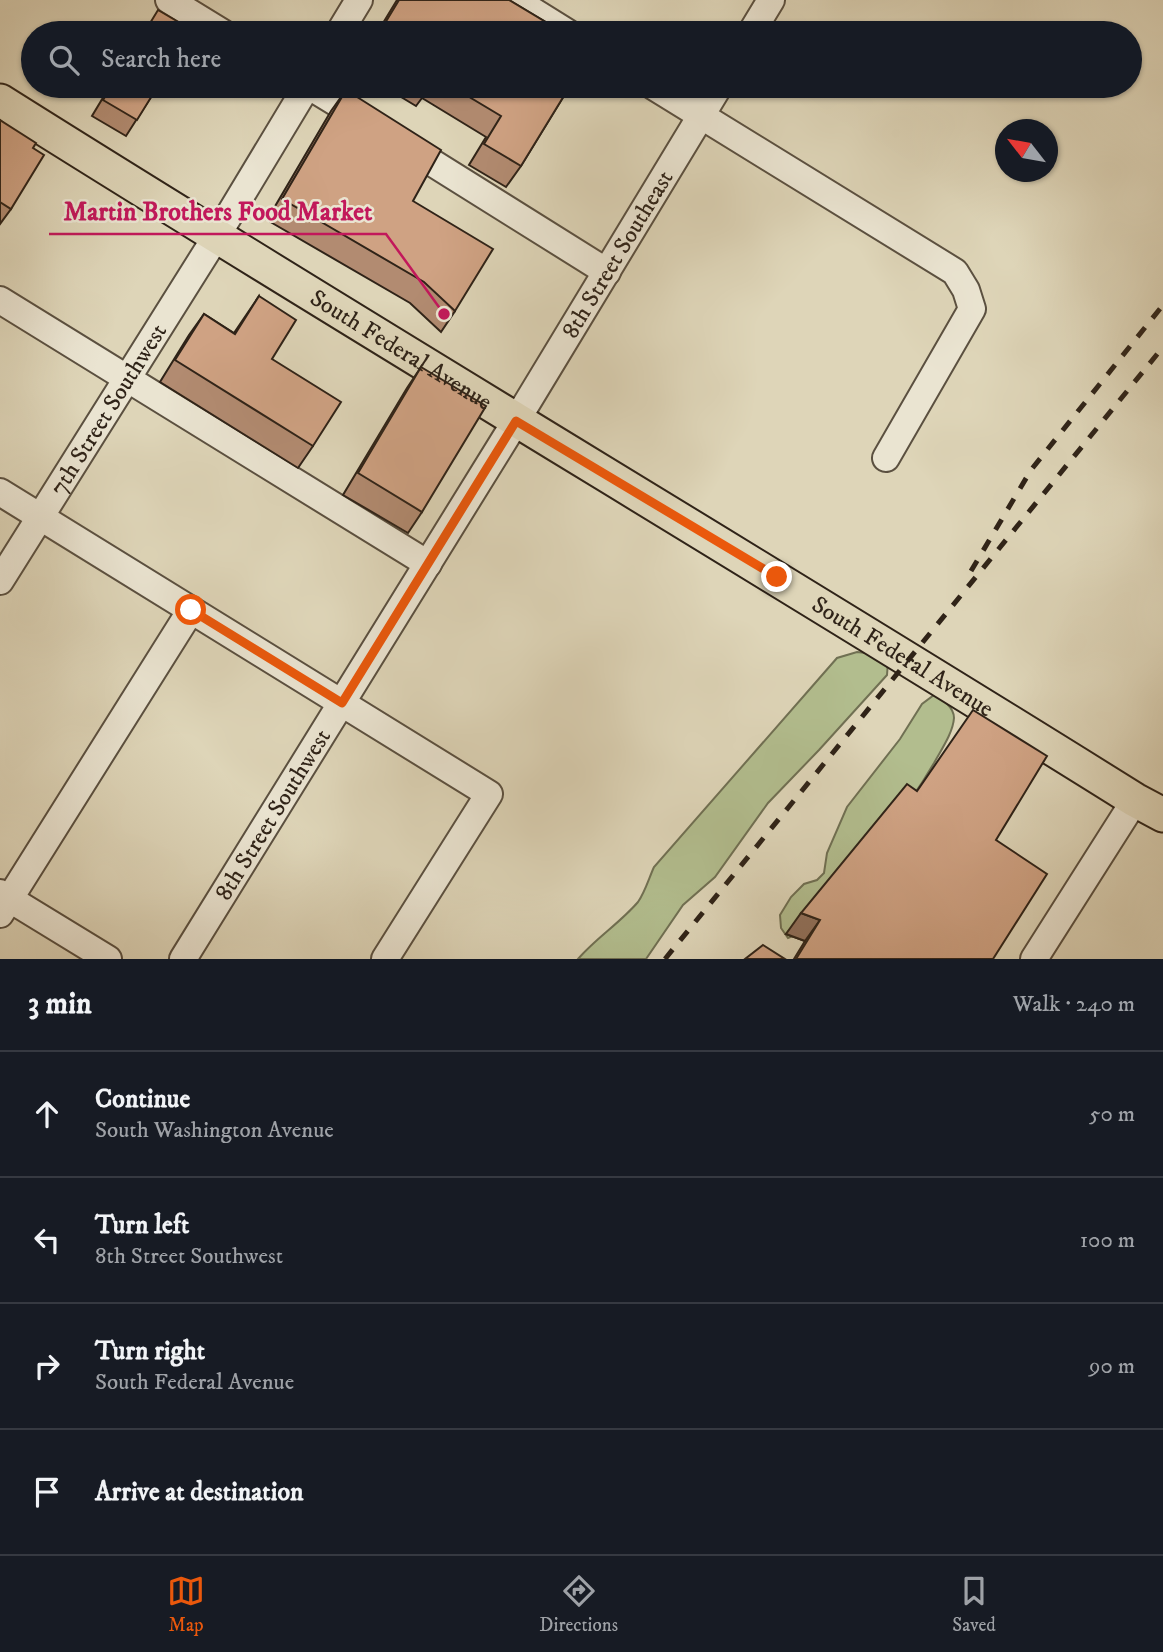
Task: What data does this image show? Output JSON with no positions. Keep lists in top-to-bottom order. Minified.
{"streets":{"main road":["South Federal Avenue"],"street":["8th Street Southeast","7th Street Southwest","8th Street Southwest"]},"crossings":[["8th Street Southeast","South Federal Avenue"],["8th Street Southeast","8th Street Southwest"],["South Federal Avenue","7th Street Southwest"],["South Federal Avenue","8th Street Southwest"]],"places":["Martin Brothers Food Market"],"north":"top left","page":{"search":"Search here","heading":["3 min","Walk · 240 m"],"list":[["Continue","South Washington Avenue","50 m"],["Turn left","8th Street Southwest","100 m"],["Turn right","South Federal Avenue","90 m"],"Arrive at destination"],"nav":["Map","Directions","Saved"]}}
